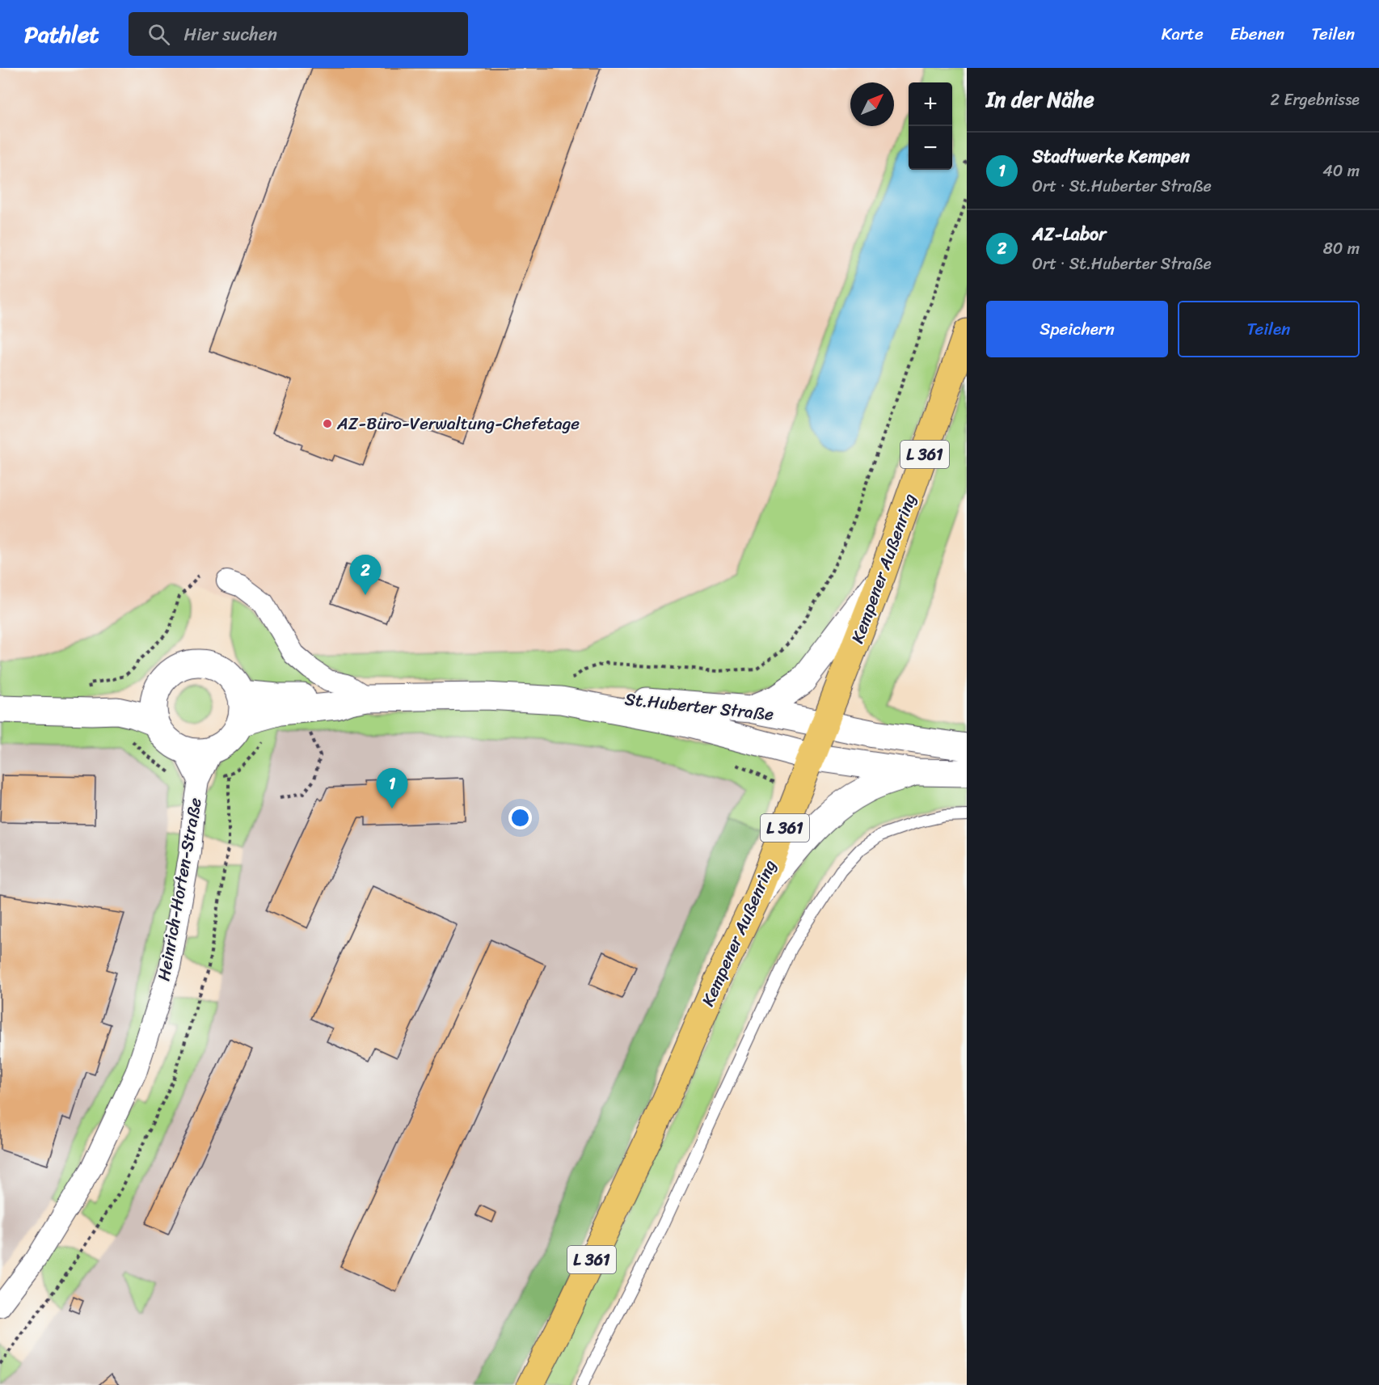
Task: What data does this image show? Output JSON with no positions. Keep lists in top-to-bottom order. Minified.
{"streets":{"main road":["L 361","Kempener Außenring"],"street":["St.Huberter Straße","Heinrich-Horten-Straße"]},"crossings":[["Kempener Außenring","St.Huberter Straße"],["St.Huberter Straße","Heinrich-Horten-Straße"]],"places":["AZ-Büro-Verwaltung-Chefetage"],"north":"top right","page":{"header":"Pathlet","search":"Hier suchen","nav":["Karte","Ebenen","Teilen"],"heading":["In der Nähe","2 Ergebnisse"],"map_buttons":["+","−"],"list":[{"mark":"1","name":"Stadtwerke Kempen","note":"Ort · St.Huberter Straße","value":"40 m"},{"mark":"2","name":"AZ-Labor","note":"Ort · St.Huberter Straße","value":"80 m"}],"buttons":["Speichern","Teilen"],"pins":["2","1"]}}
